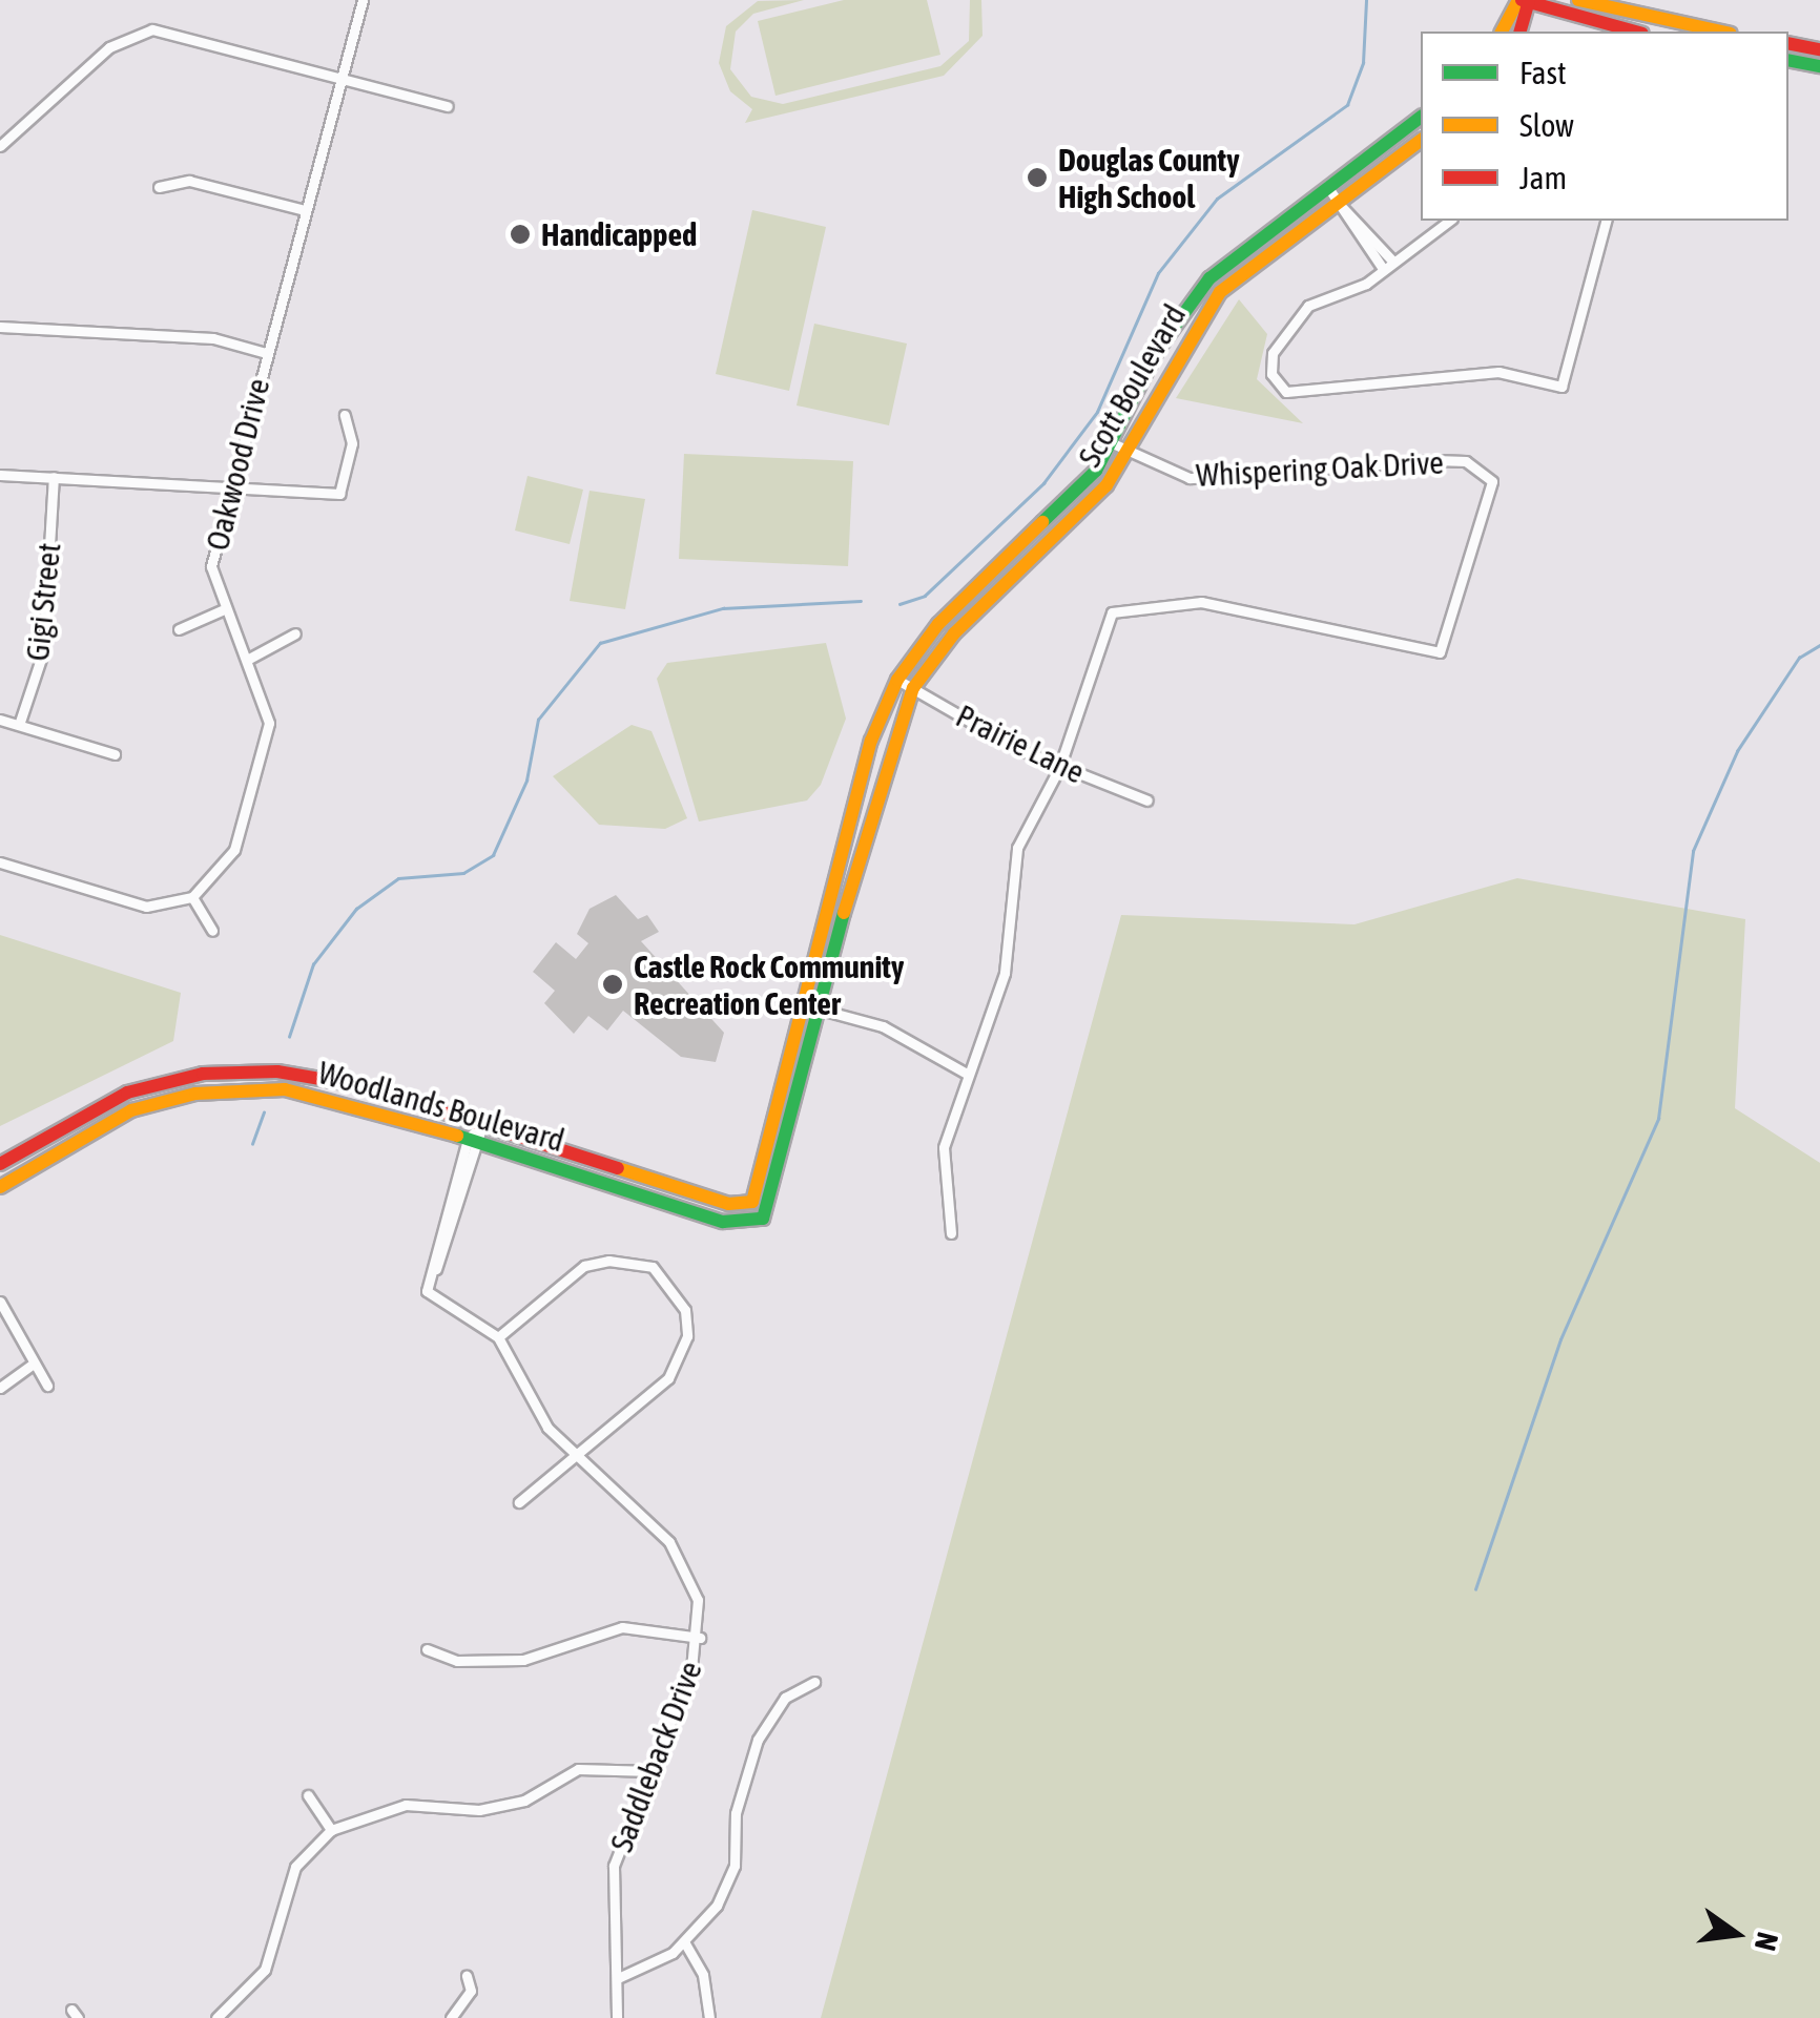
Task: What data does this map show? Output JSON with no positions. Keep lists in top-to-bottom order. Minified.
{"streets":{"street":["Scott Boulevard","Oakwood Drive","Whispering Oak Drive","Gigi Street","Prairie Lane","Woodlands Boulevard","Saddleback Drive"]},"crossings":[["Scott Boulevard","Whispering Oak Drive"],["Scott Boulevard","Prairie Lane"],["Scott Boulevard","Woodlands Boulevard"],["Whispering Oak Drive","Prairie Lane"]],"places":["Douglas County High School","Handicapped","Castle Rock Community Recreation Center"],"legend":["Fast","Slow","Jam"],"north":"right"}
